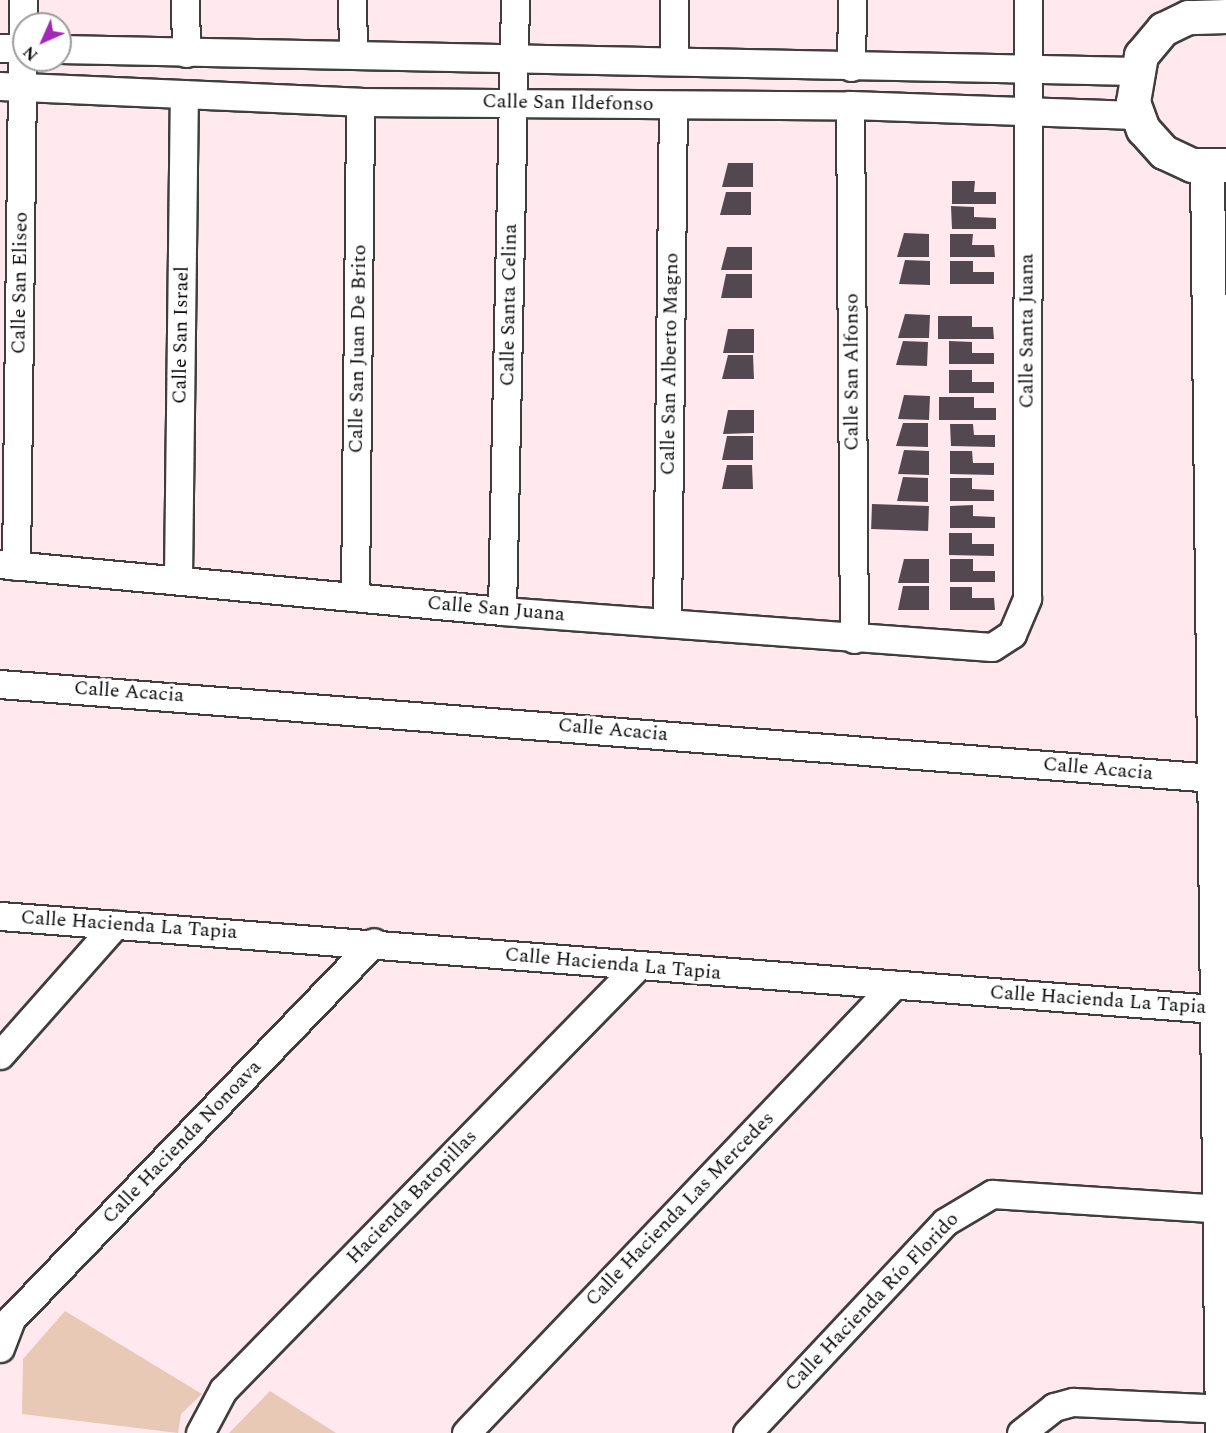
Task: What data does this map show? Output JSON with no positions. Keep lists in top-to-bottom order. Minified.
{"streets":{"street":["Calle San Ildefonso","Calle San Eliseo","Calle Santa Celina","Calle Santa Juana","Calle San Israel","Calle San Juan De Brito","Calle San Alberto Magno","Calle San Alfonso","Calle San Juana","Calle Acacia","Calle Hacienda La Tapia","Calle Hacienda Nonoava","Hacienda Batopillas","Calle Hacienda Las Mercedes","Calle Hacienda Río Florido"]},"crossings":[["Calle San Ildefonso","Calle San Eliseo"],["Calle San Ildefonso","Calle Santa Celina"],["Calle San Ildefonso","Calle Santa Juana"],["Calle San Ildefonso","Calle San Israel"],["Calle San Ildefonso","Calle San Juan De Brito"],["Calle San Ildefonso","Calle San Alberto Magno"],["Calle San Ildefonso","Calle San Alfonso"],["Calle San Eliseo","Calle San Juana"],["Calle Santa Celina","Calle San Juana"],["Calle Santa Juana","Calle San Juana"],["Calle San Israel","Calle San Juana"],["Calle San Juan De Brito","Calle San Juana"],["Calle San Alberto Magno","Calle San Juana"],["Calle San Alfonso","Calle San Juana"],["Calle Hacienda La Tapia","Calle Hacienda Nonoava"],["Calle Hacienda La Tapia","Hacienda Batopillas"],["Calle Hacienda La Tapia","Calle Hacienda Las Mercedes"]],"north":"bottom left"}
